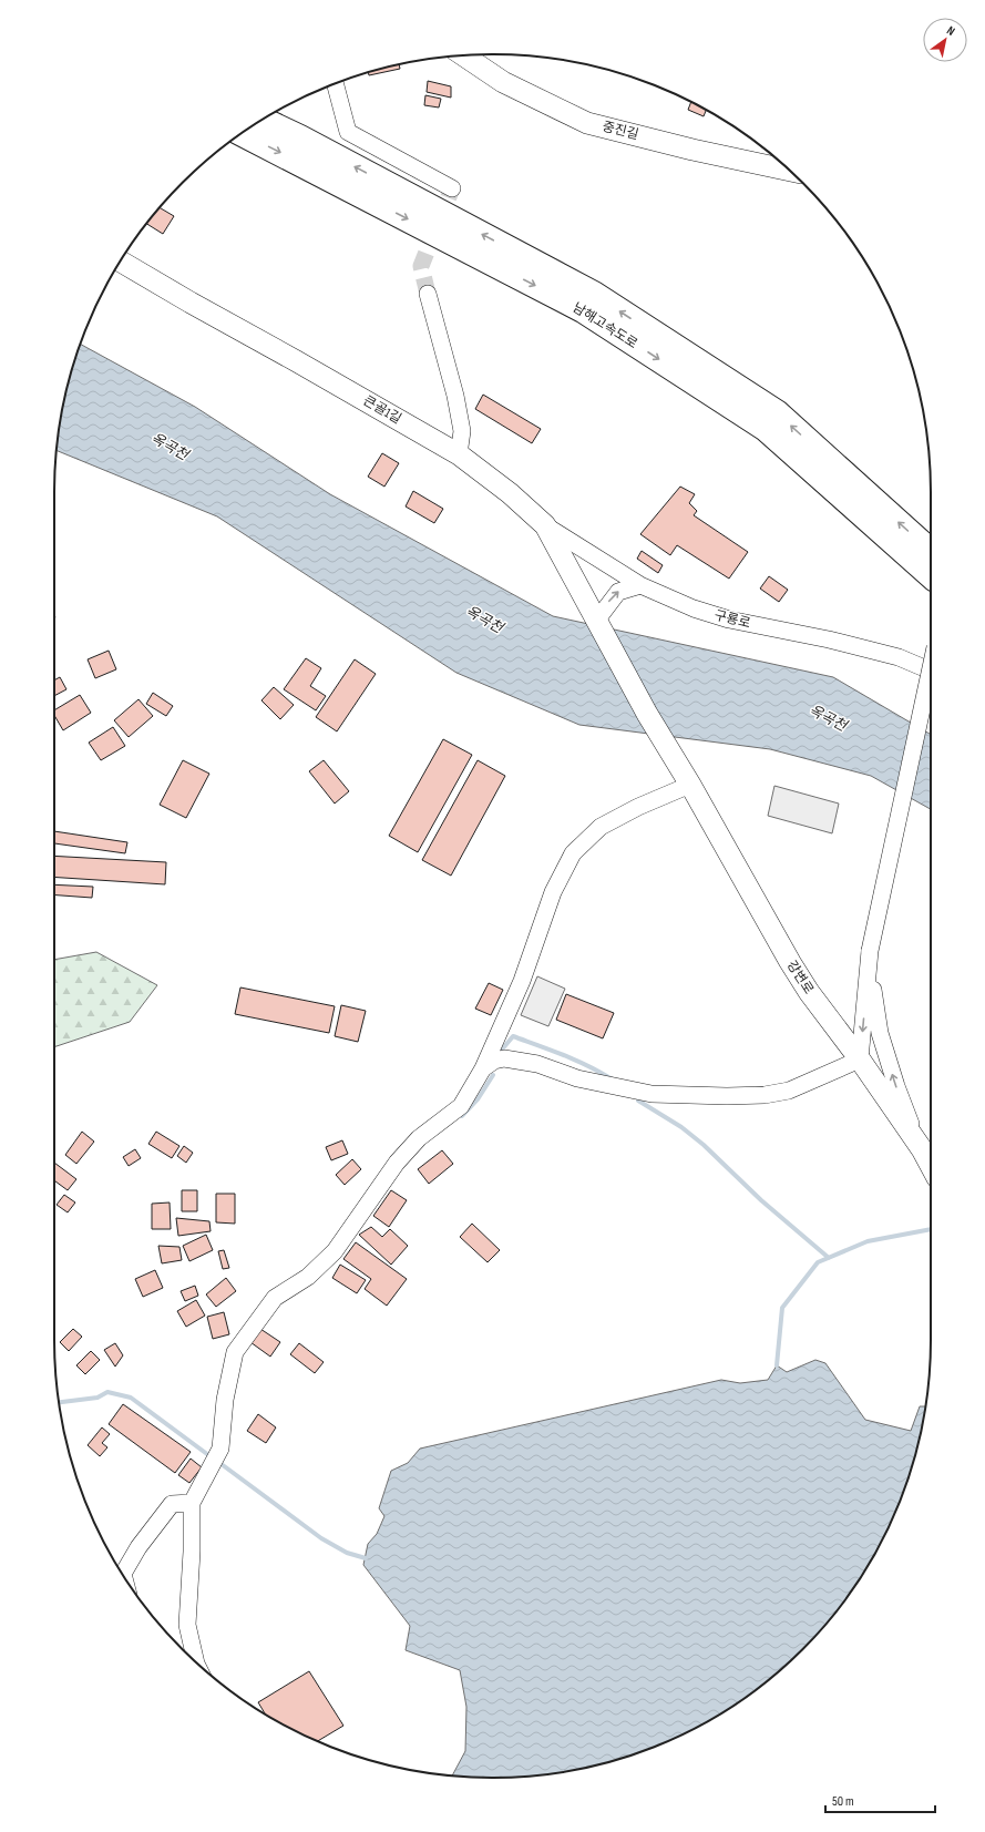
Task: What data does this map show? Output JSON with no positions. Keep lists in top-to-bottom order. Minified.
{"streets":{"highway":["남해고속도로"],"main road":["중진길","큰골1길","강변로"],"street":["구룡로"]},"crossings":[["큰골1길","구룡로"],["큰골1길","강변로"]],"water":["옥곡천"],"scale_bar":"50 m","north":"top right"}
